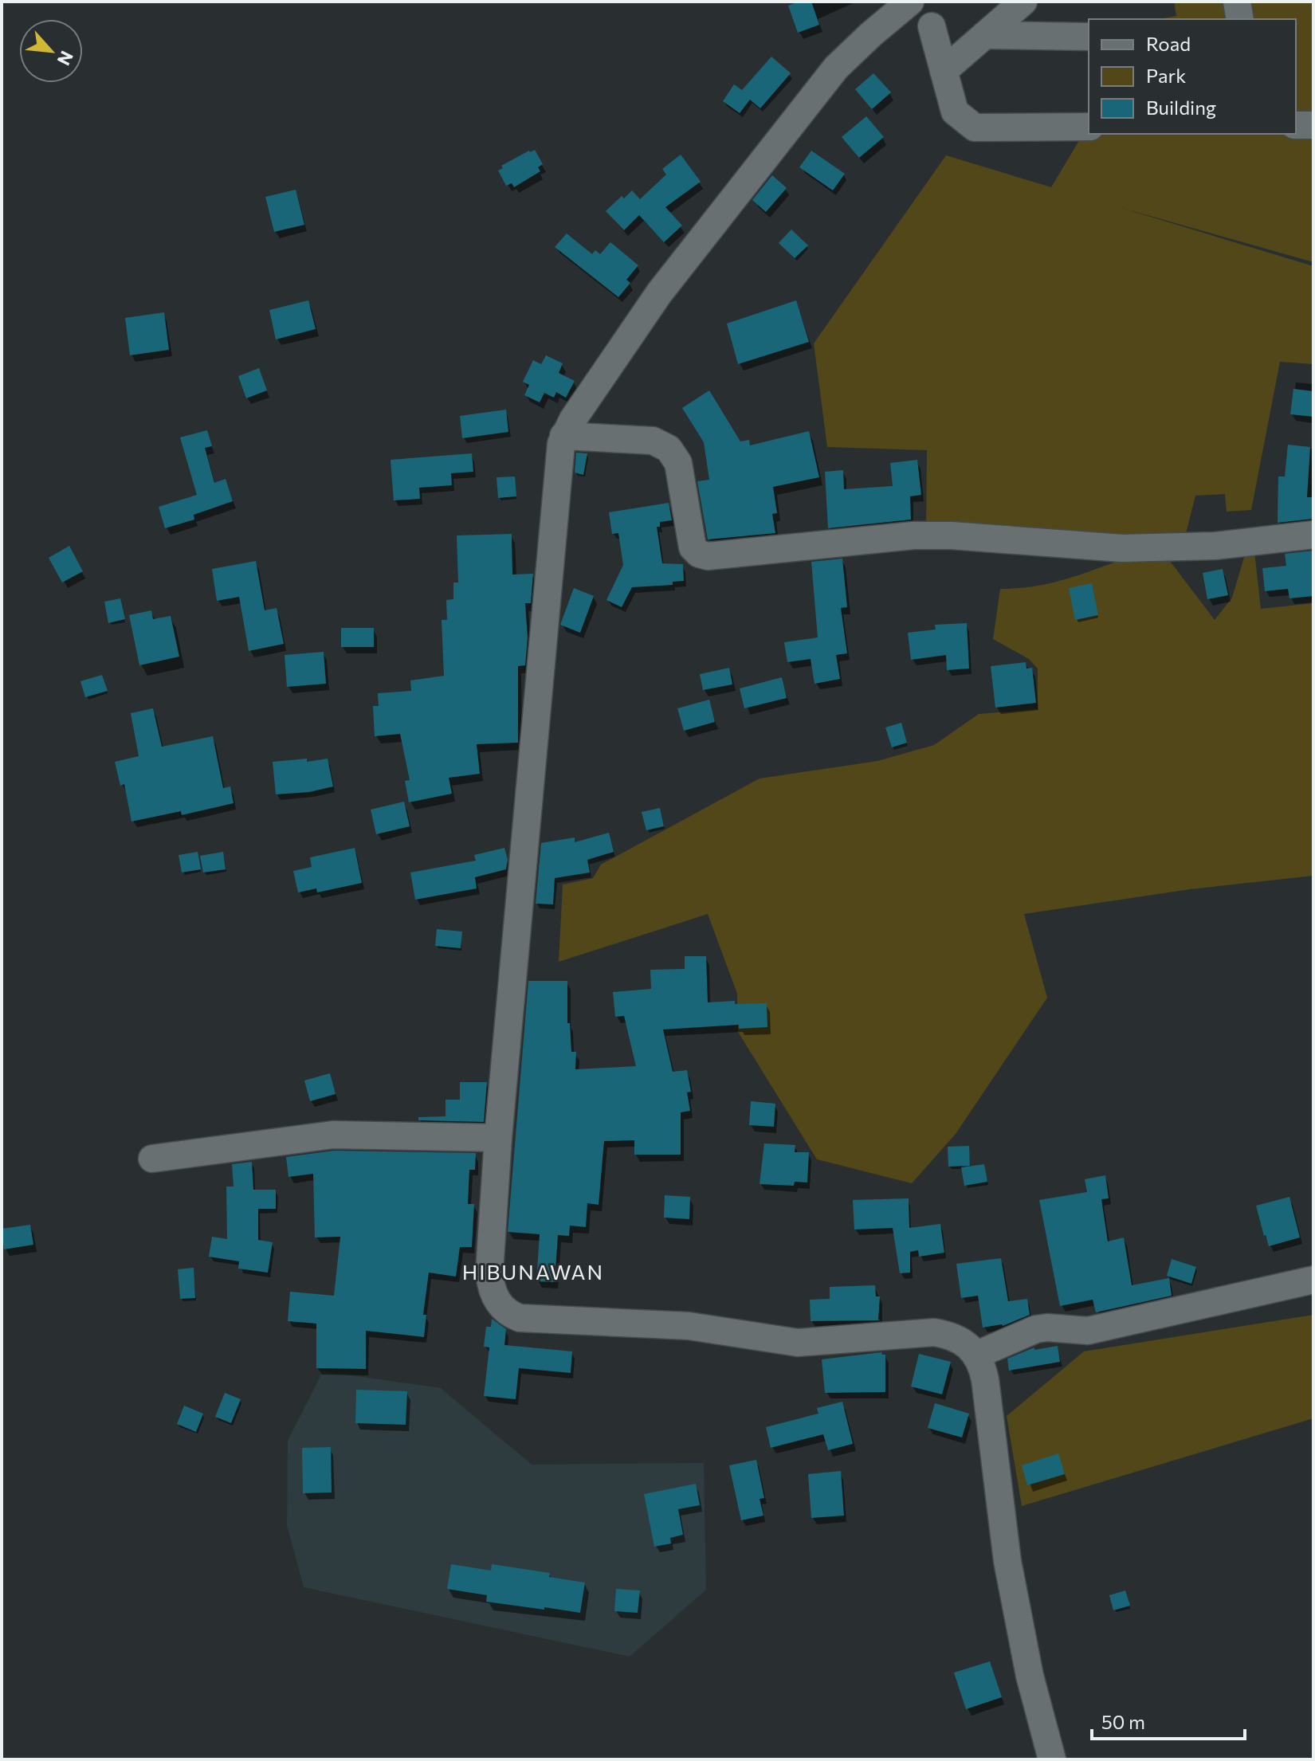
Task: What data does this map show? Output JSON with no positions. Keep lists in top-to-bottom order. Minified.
{"districts":["HIBUNAWAN"],"legend":["Road","Park","Building"],"scale_bar":"50 m","north":"bottom right"}
